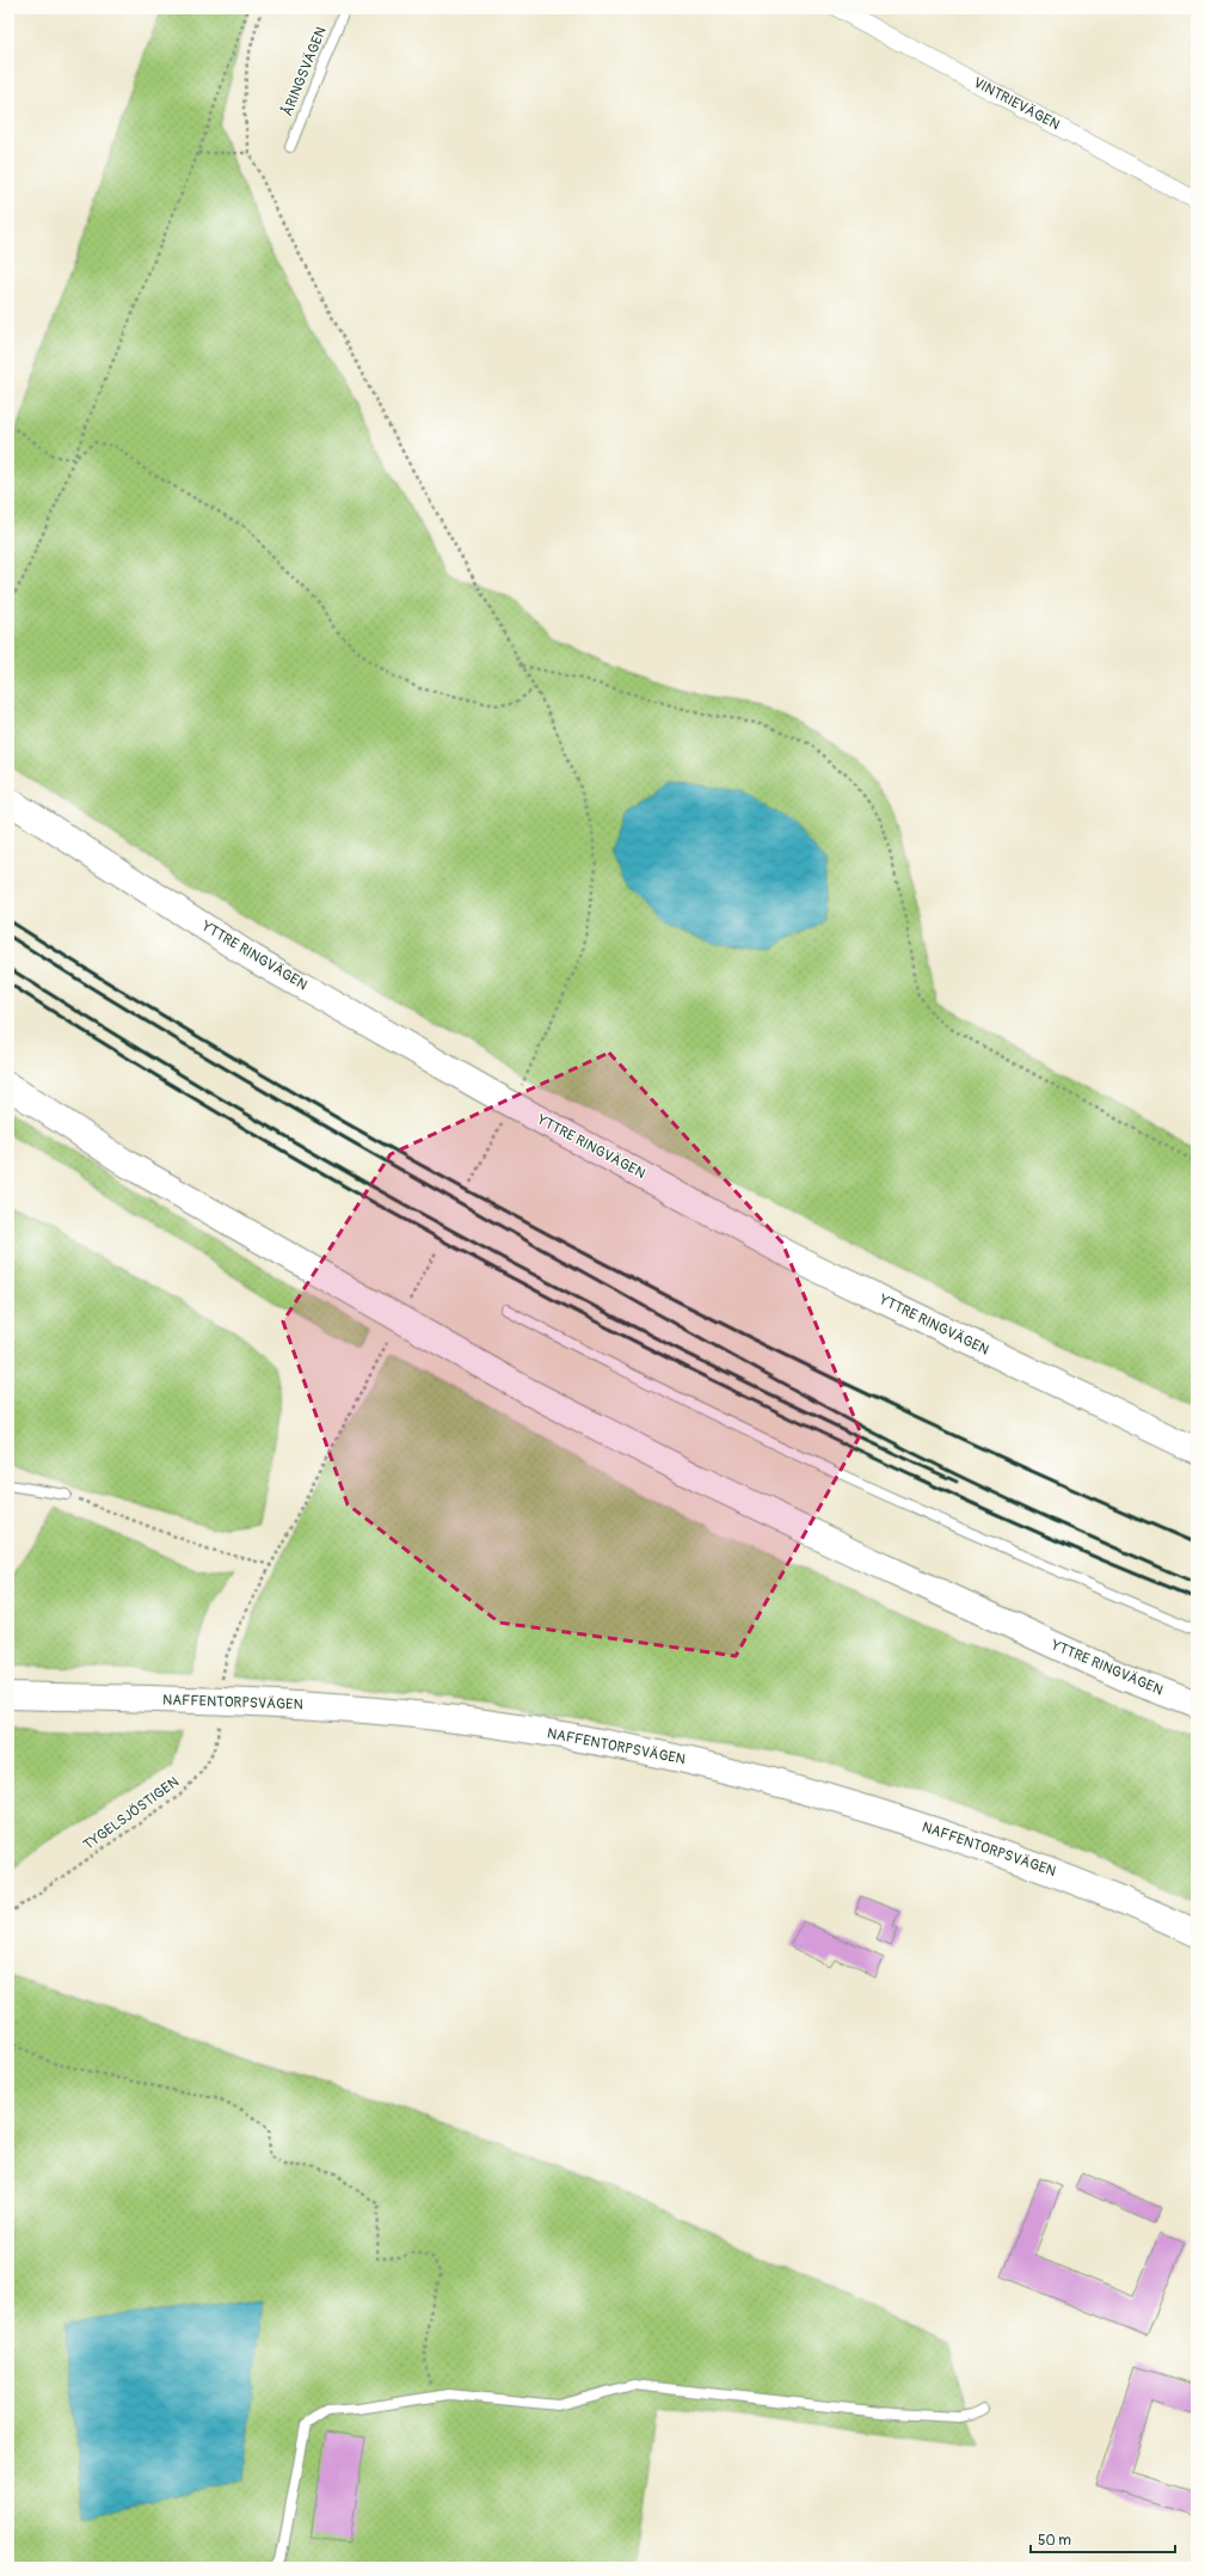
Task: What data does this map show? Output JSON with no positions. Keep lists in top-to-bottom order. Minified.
{"streets":{"main road":["YTTRE RINGVÄGEN","NAFFENTORPSVÄGEN"],"street":["VINTRIEVÄGEN"],"lane":["ÅRINGSVÄGEN"],"path":["TYGELSJÖSTIGEN"]},"crossings":[["NAFFENTORPSVÄGEN","TYGELSJÖSTIGEN"]],"scale_bar":"50 m"}
